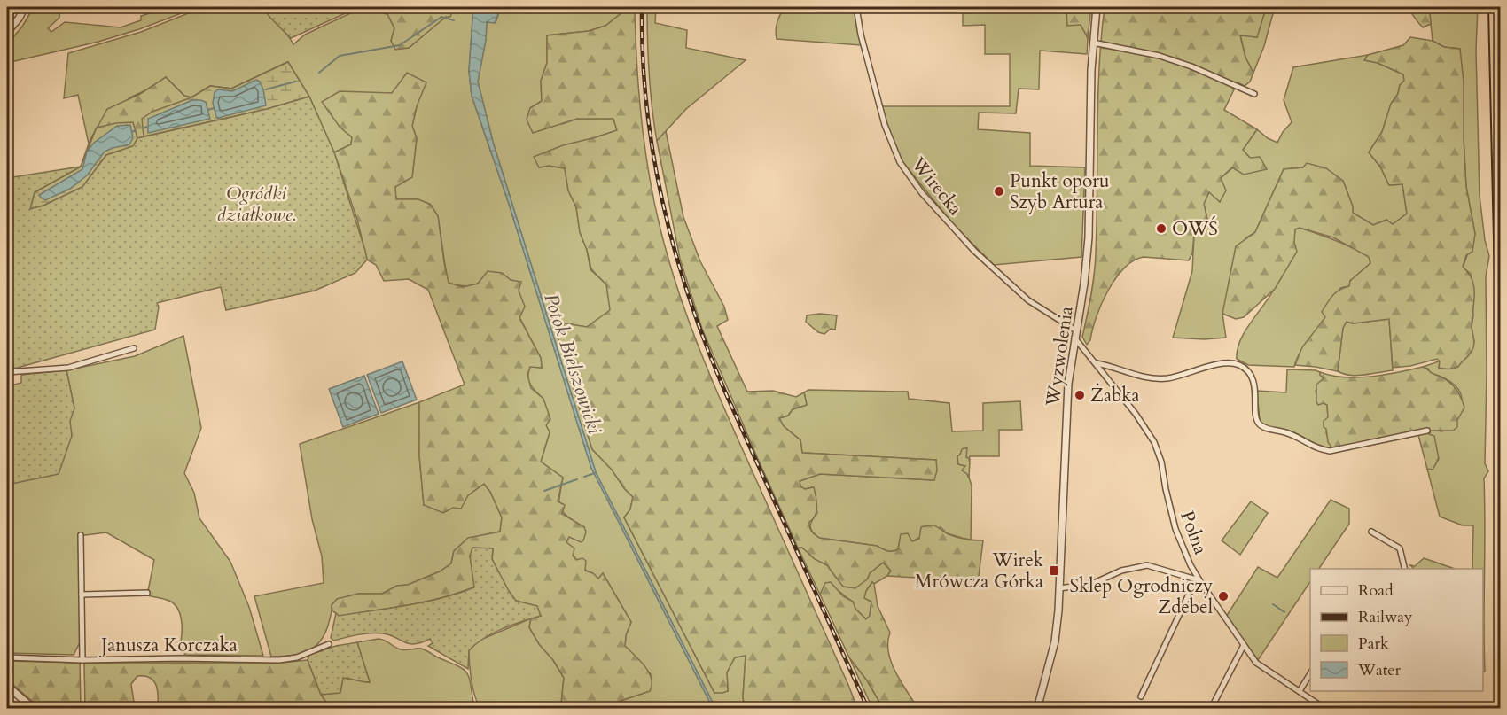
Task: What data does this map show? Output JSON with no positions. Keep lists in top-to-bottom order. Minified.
{"streets":{"street":["Wirecka","Wyzwolenia","Polna","Janusza Korczaka"]},"crossings":[["Wirecka","Wyzwolenia"],["Wyzwolenia","Polna"]],"water":["Potok Bielszowicki"],"parks":["Ogródki działkowe."],"places":{"other":["Punkt oporu Szyb Artura","OWŚ","Żabka","Sklep Ogrodniczy Zdebel"],"transit":["Wirek Mrówcza Górka"]},"legend":["Road","Railway","Park","Water"]}
